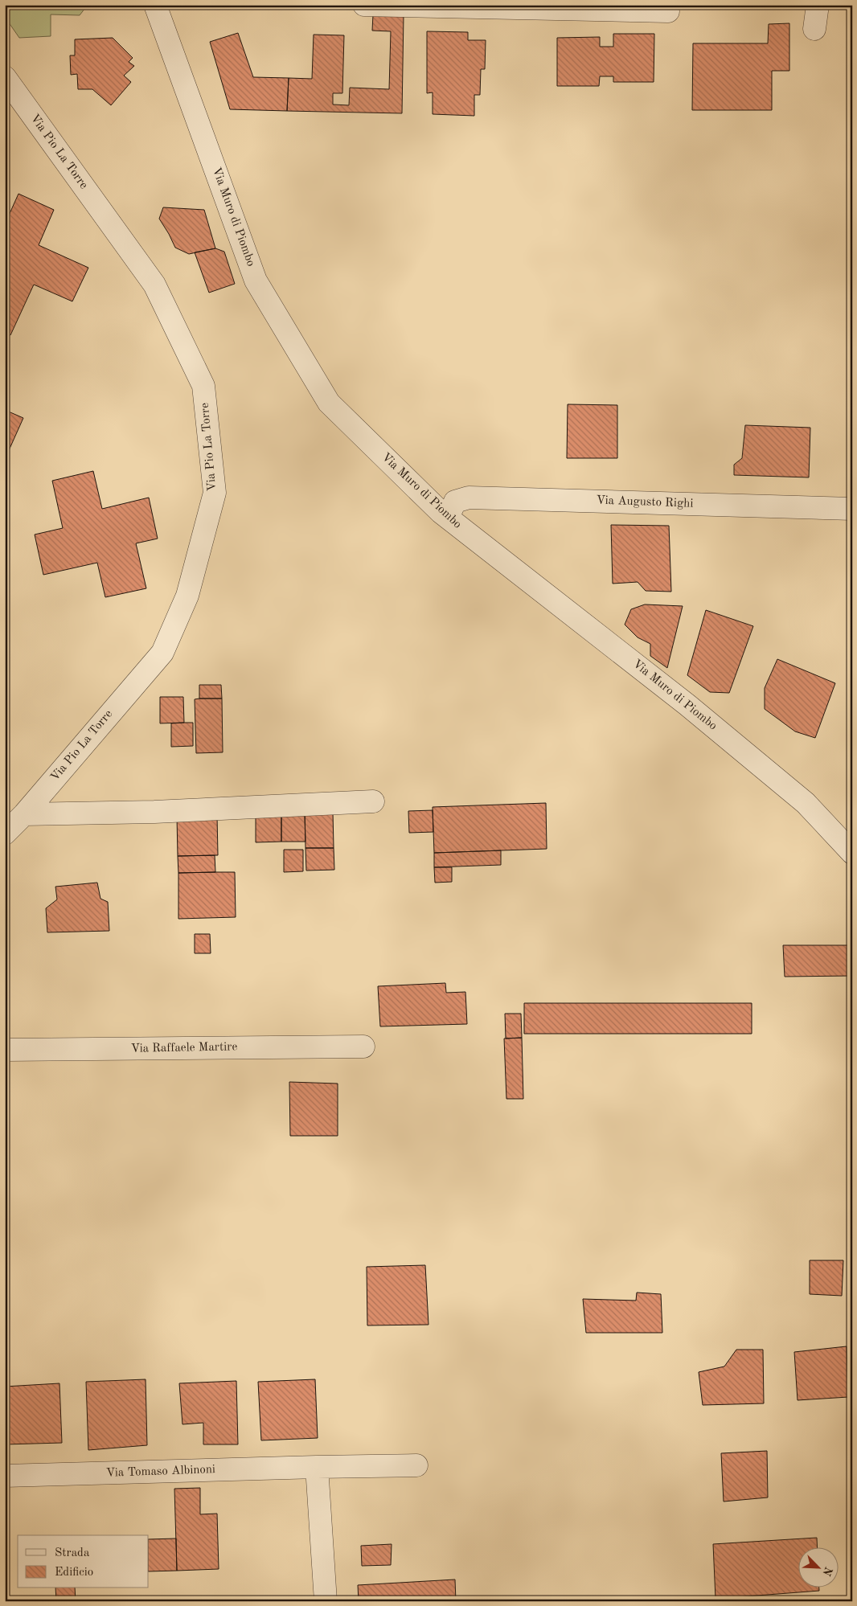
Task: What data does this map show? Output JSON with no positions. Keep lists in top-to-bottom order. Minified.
{"streets":{"street":["Via Pio La Torre","Via Muro di Piombo","Via Augusto Righi","Via Raffaele Martire","Via Tomaso Albinoni"]},"crossings":[["Via Muro di Piombo","Via Augusto Righi"]],"legend":["Strada","Edificio"],"north":"bottom right"}
